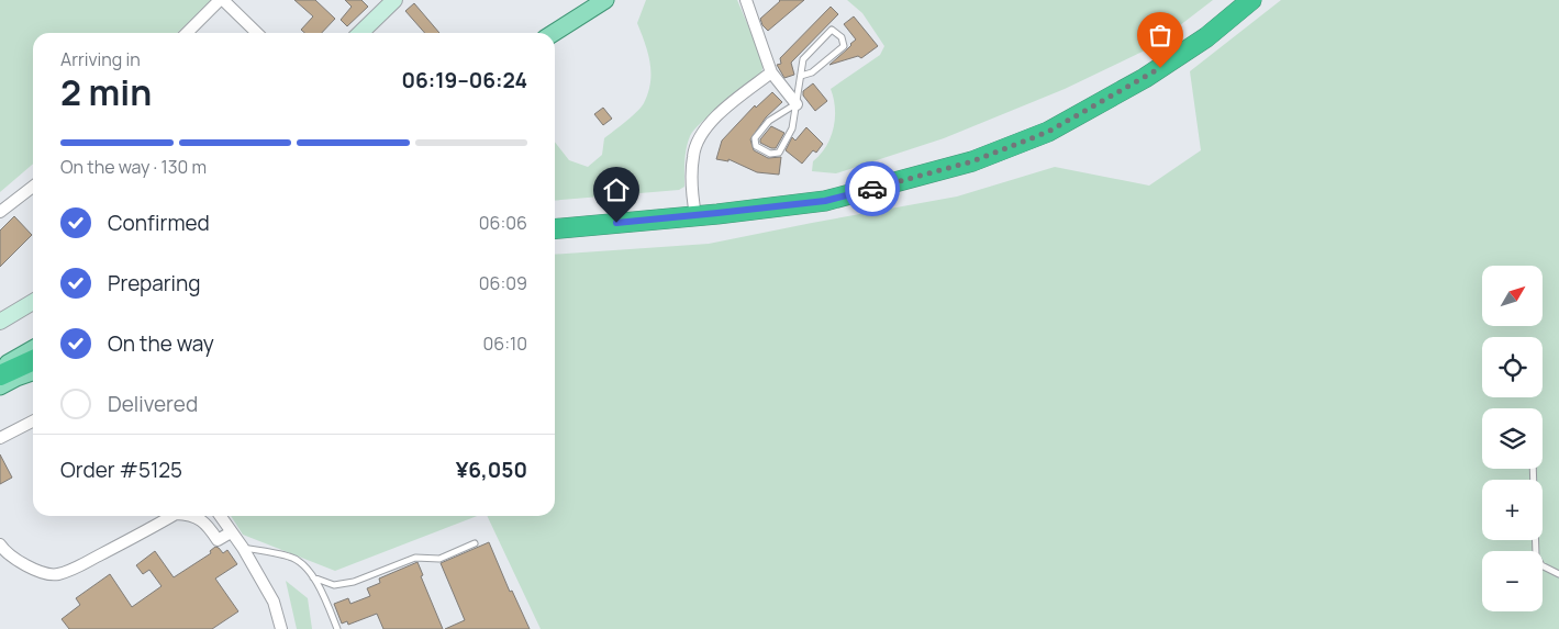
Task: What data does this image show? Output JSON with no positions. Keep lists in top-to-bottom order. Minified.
{"north":"top right","page":{"heading":["2 min","Arriving in","06:19–06:24"],"panel":["Order #5125","¥6,050"],"bar":"On the way · 130 m","list":[["Confirmed","06:06"],["Preparing","06:09"],["On the way","06:10"],"Delivered"],"map_buttons":["+","−"]}}
